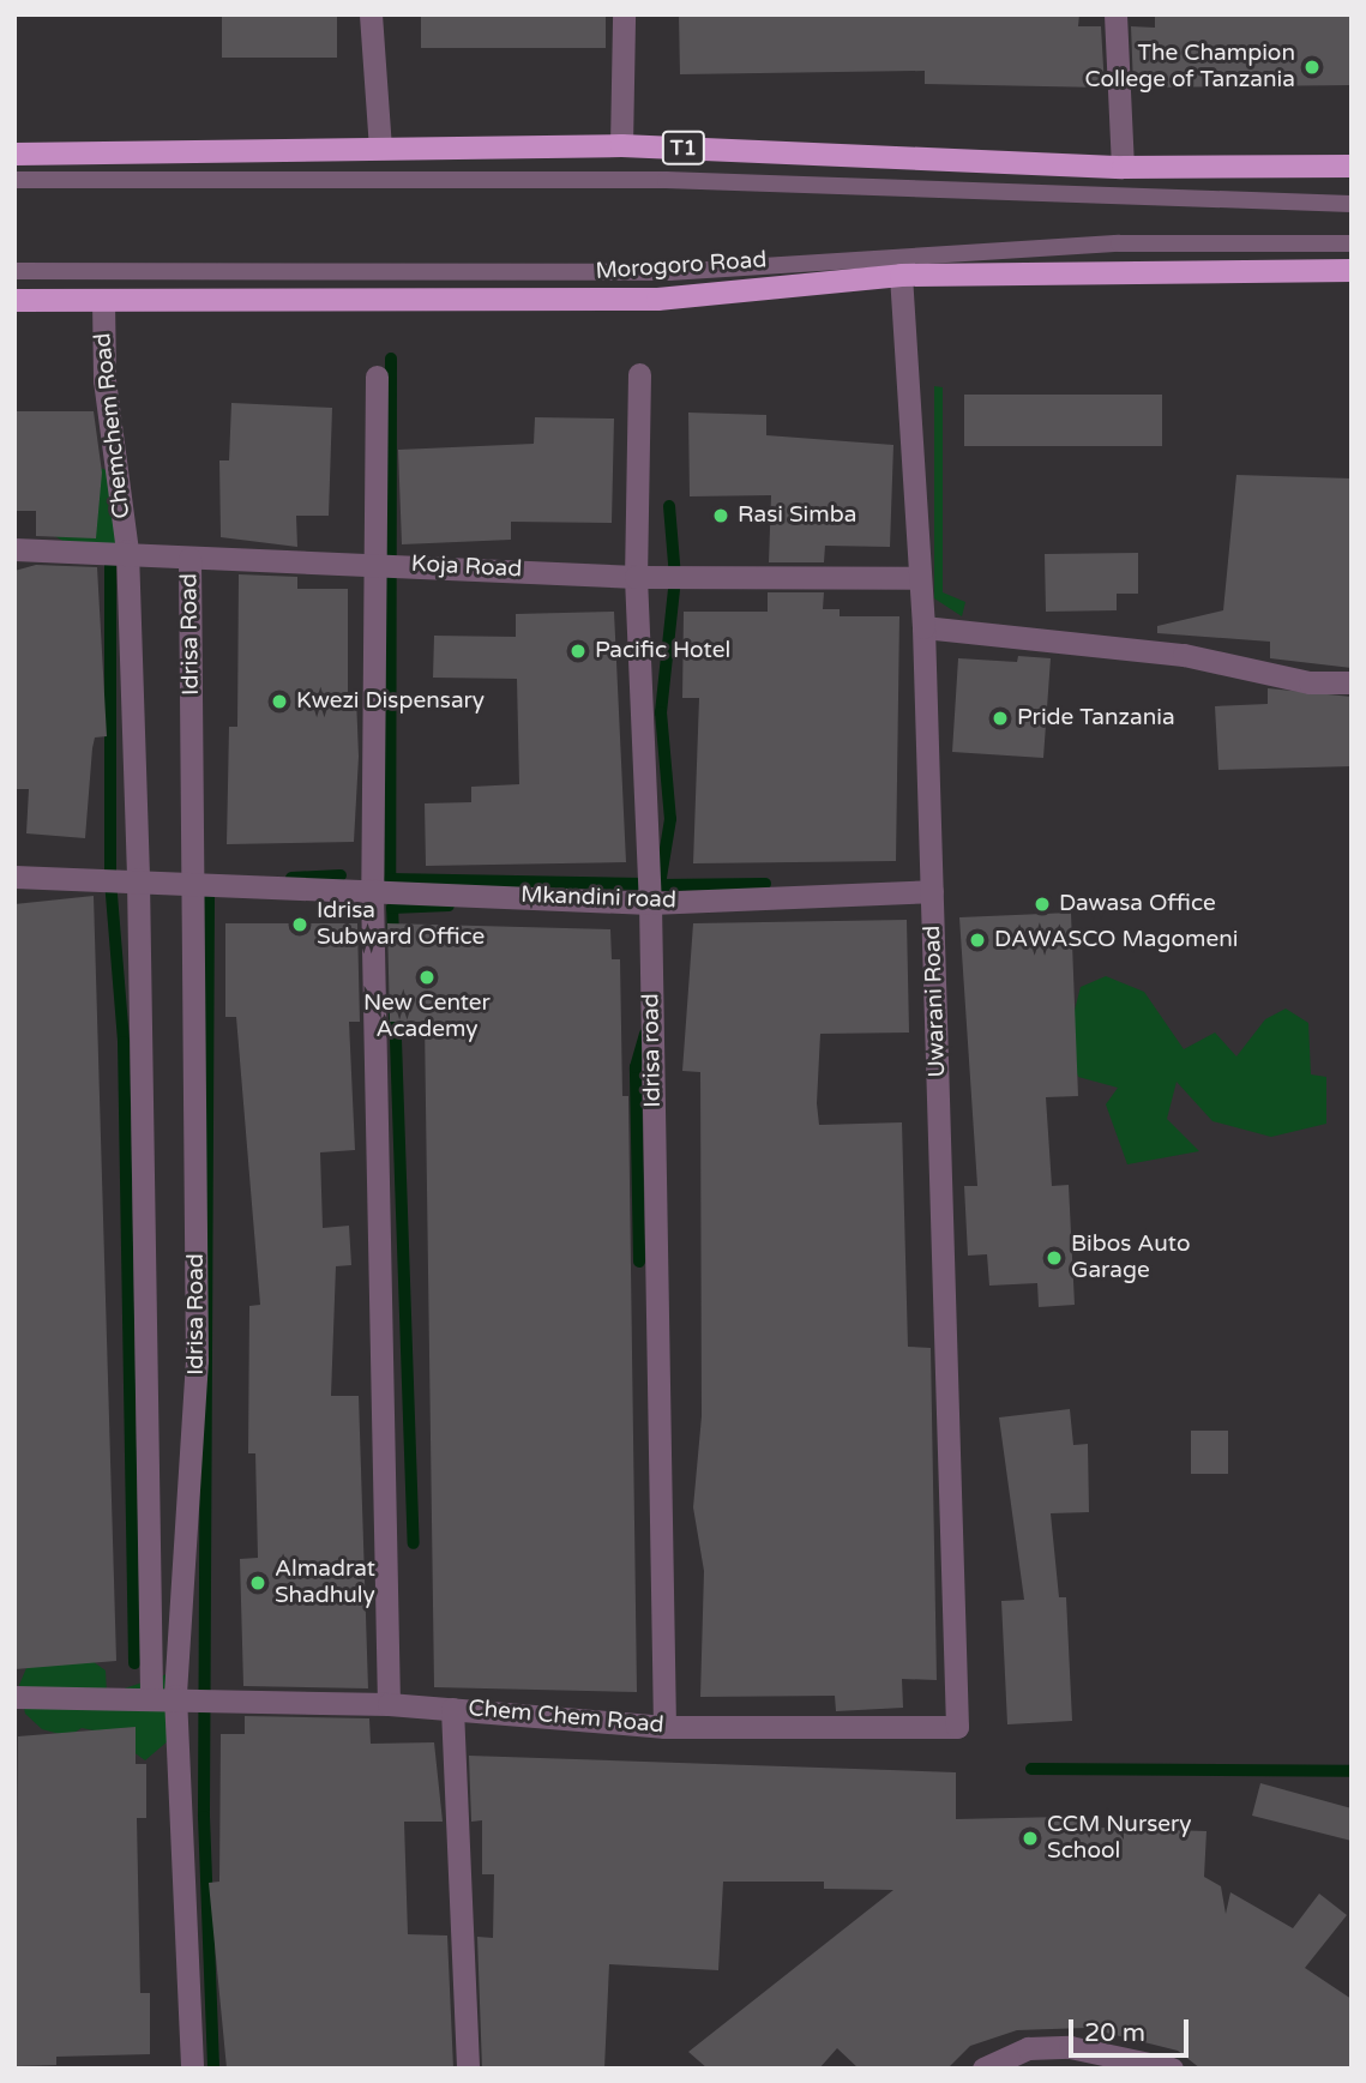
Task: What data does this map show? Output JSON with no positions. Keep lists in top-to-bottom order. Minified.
{"streets":{"highway":["T1","Morogoro Road"],"street":["Chemchem Road","Koja Road","Idrisa Road","Mkandini road","Uwarani Road","Idrisa road","Chem Chem Road"]},"crossings":[["Morogoro Road","Chemchem Road"],["Morogoro Road","Uwarani Road"],["Chemchem Road","Koja Road"],["Chemchem Road","Idrisa Road"],["Koja Road","Idrisa Road"],["Koja Road","Uwarani Road"],["Koja Road","Idrisa road"],["Idrisa Road","Mkandini road"],["Idrisa Road","Chem Chem Road"],["Mkandini road","Uwarani Road"],["Mkandini road","Idrisa road"],["Uwarani Road","Chem Chem Road"],["Idrisa road","Chem Chem Road"]],"places":["The Champion College of Tanzania","Rasi Simba","Pacific Hotel","Kwezi Dispensary","Pride Tanzania","Dawasa Office","Idrisa Subward Office","DAWASCO Magomeni","New Center Academy","Bibos Auto Garage","Almadrat Shadhuly","CCM Nursery School"],"scale_bar":"20 m"}
